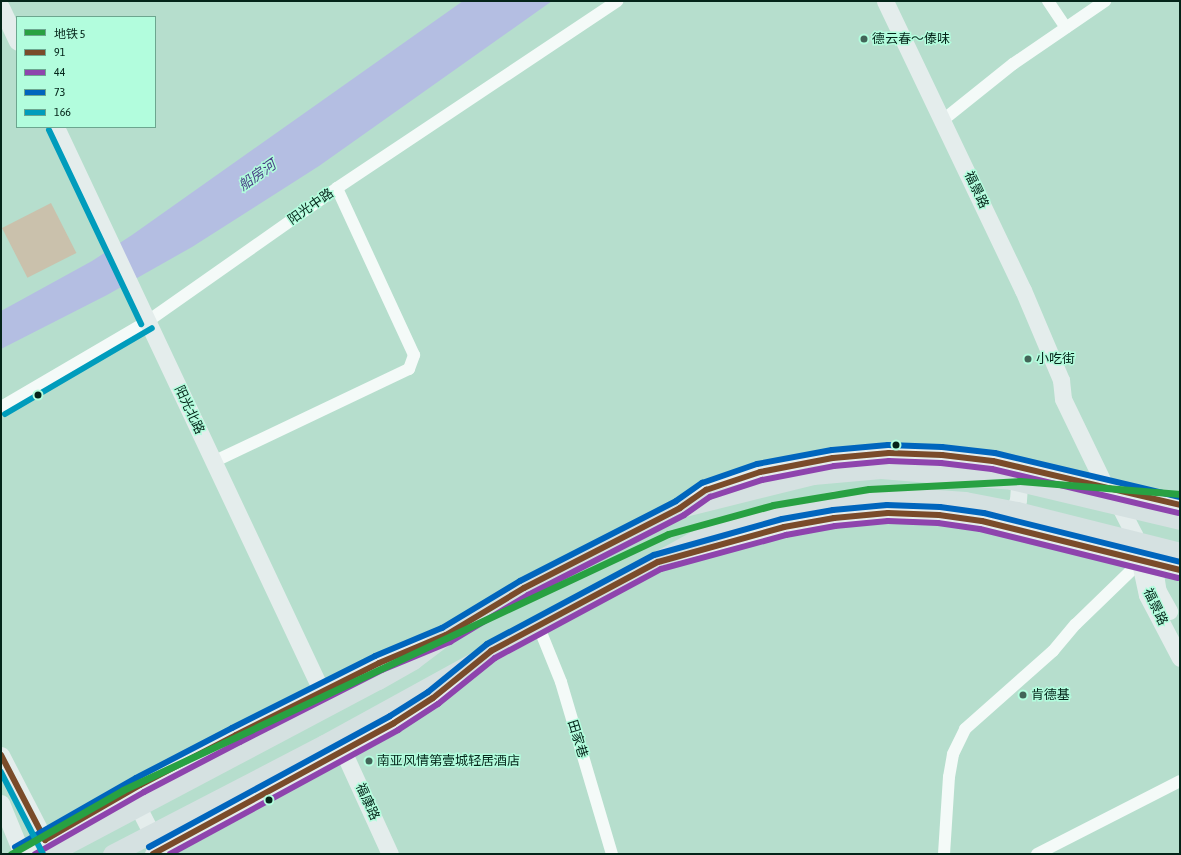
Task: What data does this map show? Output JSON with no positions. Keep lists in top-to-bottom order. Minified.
{"streets":{"street":["福景路","阳光中路","阳光北路","田家巷","福康路"]},"crossings":[["阳光中路","阳光北路"]],"water":["船房河"],"places":["德云春～傣味","小吃街","肯德基","南亚风情第壹城轻居酒店"],"lines":["transit line 166","transit line 73","transit line 91","transit line 44","metro line 5"],"legend":["地铁 5","91","44","73","166"]}
